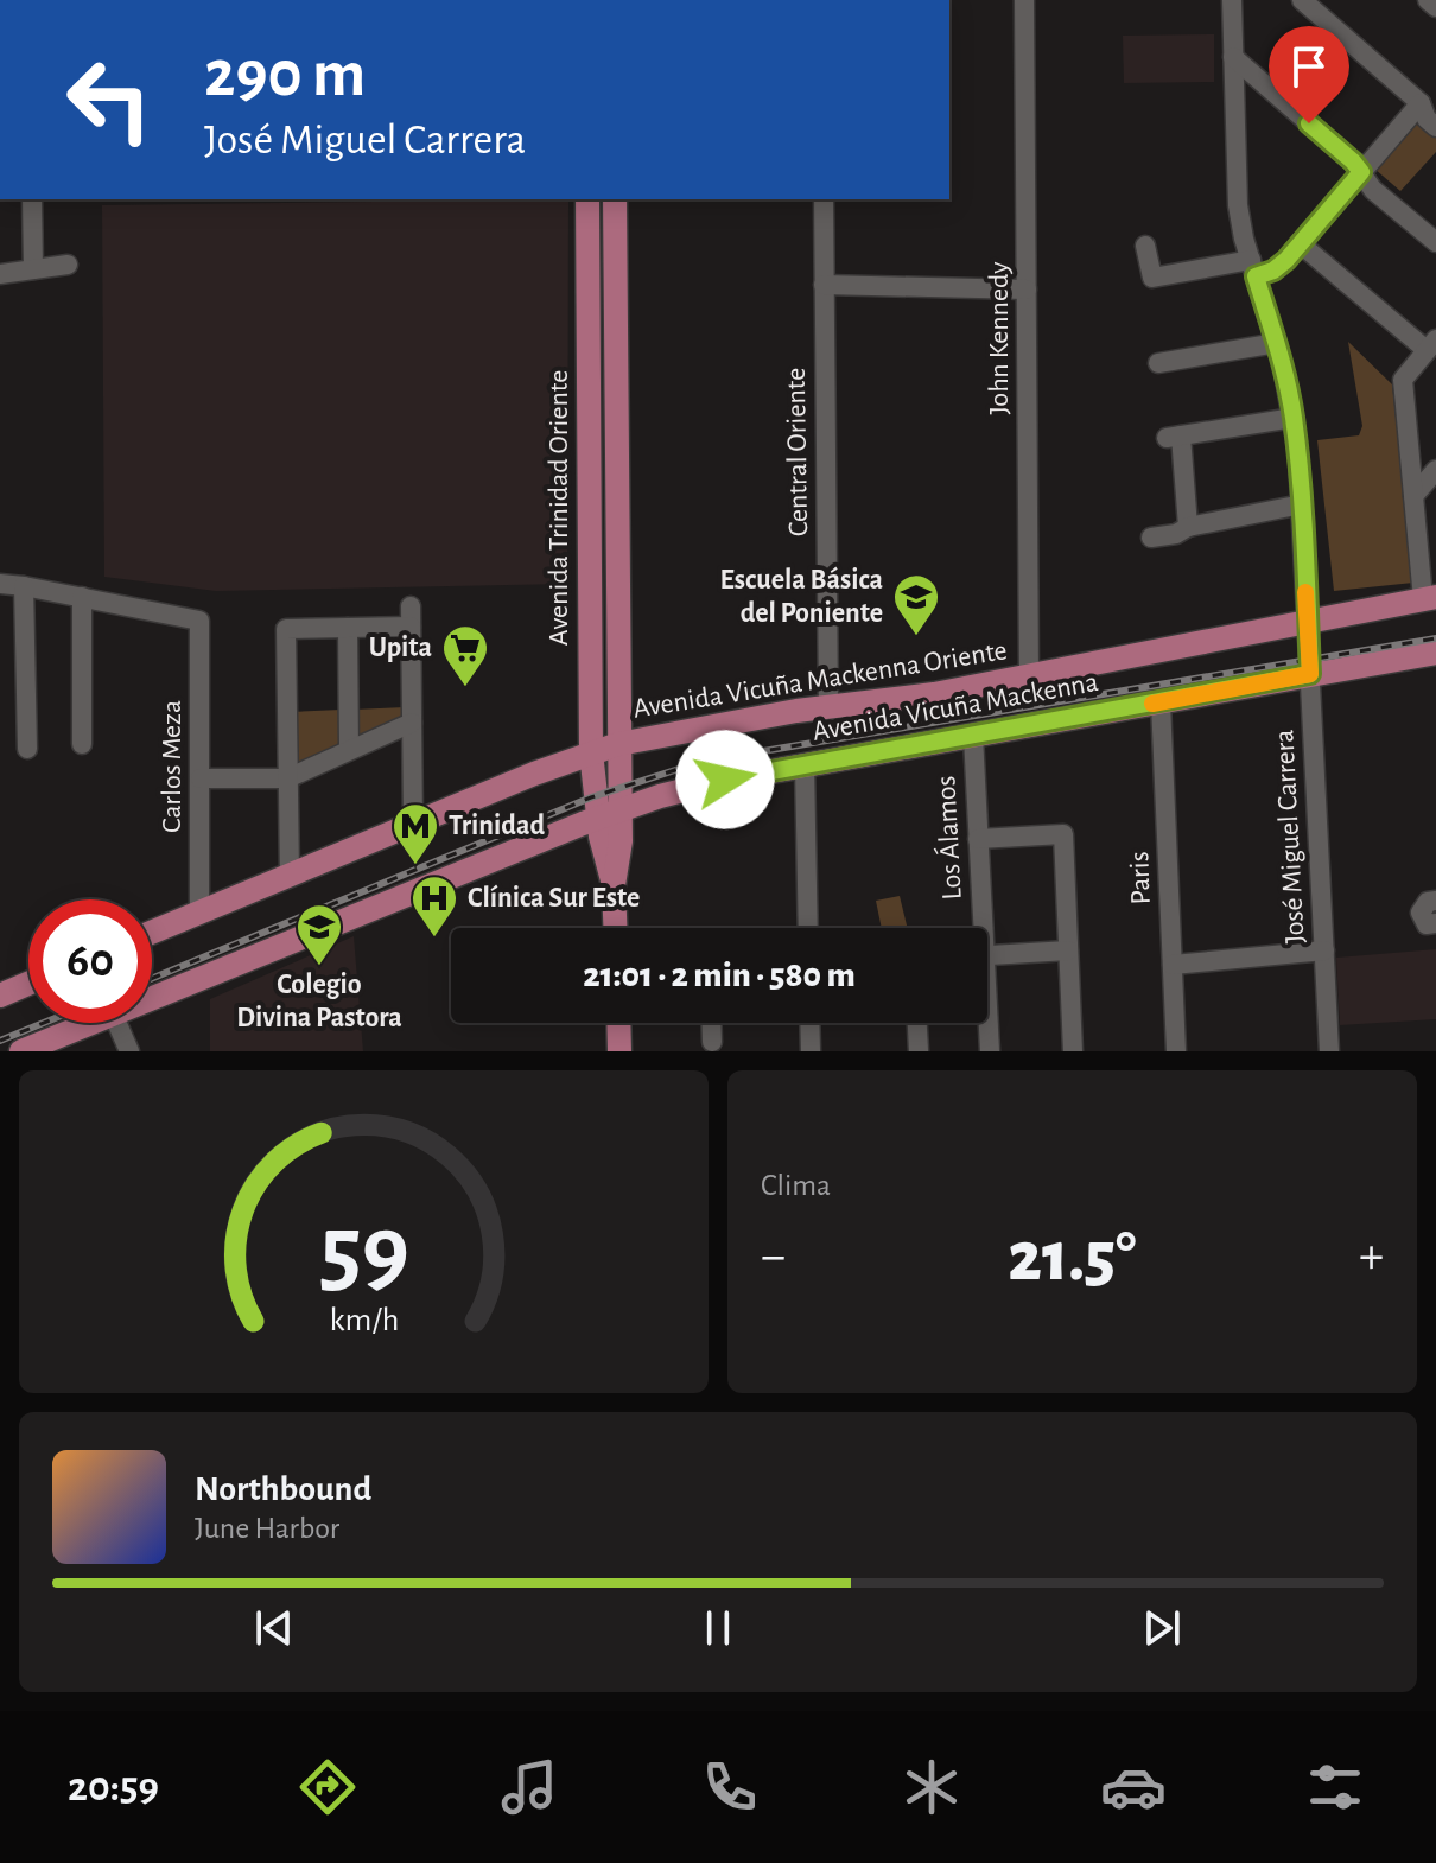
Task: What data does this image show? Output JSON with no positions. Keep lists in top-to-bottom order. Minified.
{"streets":{"main road":["Avenida Trinidad Oriente","Avenida Vicuña Mackenna Oriente","Avenida Vicuña Mackenna"],"street":["John Kennedy","Central Oriente","Carlos Meza","José Miguel Carrera","Los Álamos","Paris"]},"crossings":[["John Kennedy","Avenida Vicuña Mackenna Oriente"],["Central Oriente","Avenida Vicuña Mackenna Oriente"],["Avenida Trinidad Oriente","Avenida Vicuña Mackenna Oriente"],["Avenida Trinidad Oriente","Avenida Vicuña Mackenna"],["Avenida Vicuña Mackenna Oriente","Carlos Meza"],["Avenida Vicuña Mackenna Oriente","José Miguel Carrera"],["Avenida Vicuña Mackenna","José Miguel Carrera"],["Avenida Vicuña Mackenna","Los Álamos"],["Avenida Vicuña Mackenna","Paris"]],"places":{"school or university":["Escuela Básica del Poniente","Colegio Divina Pastora"],"supermarket":["Upita"],"metro station":["Trinidad"],"hospital":["Clínica Sur Este"]},"page":{"turn":["290 m","José Miguel Carrera"],"limit":"60","trip":"21:01 · 2 min · 580 m","tile":"Clima","heat":["−","21.5°","+"],"song":["Northbound","June Harbor"],"tabs":"20:59","gauge":["59","km/h"]}}
